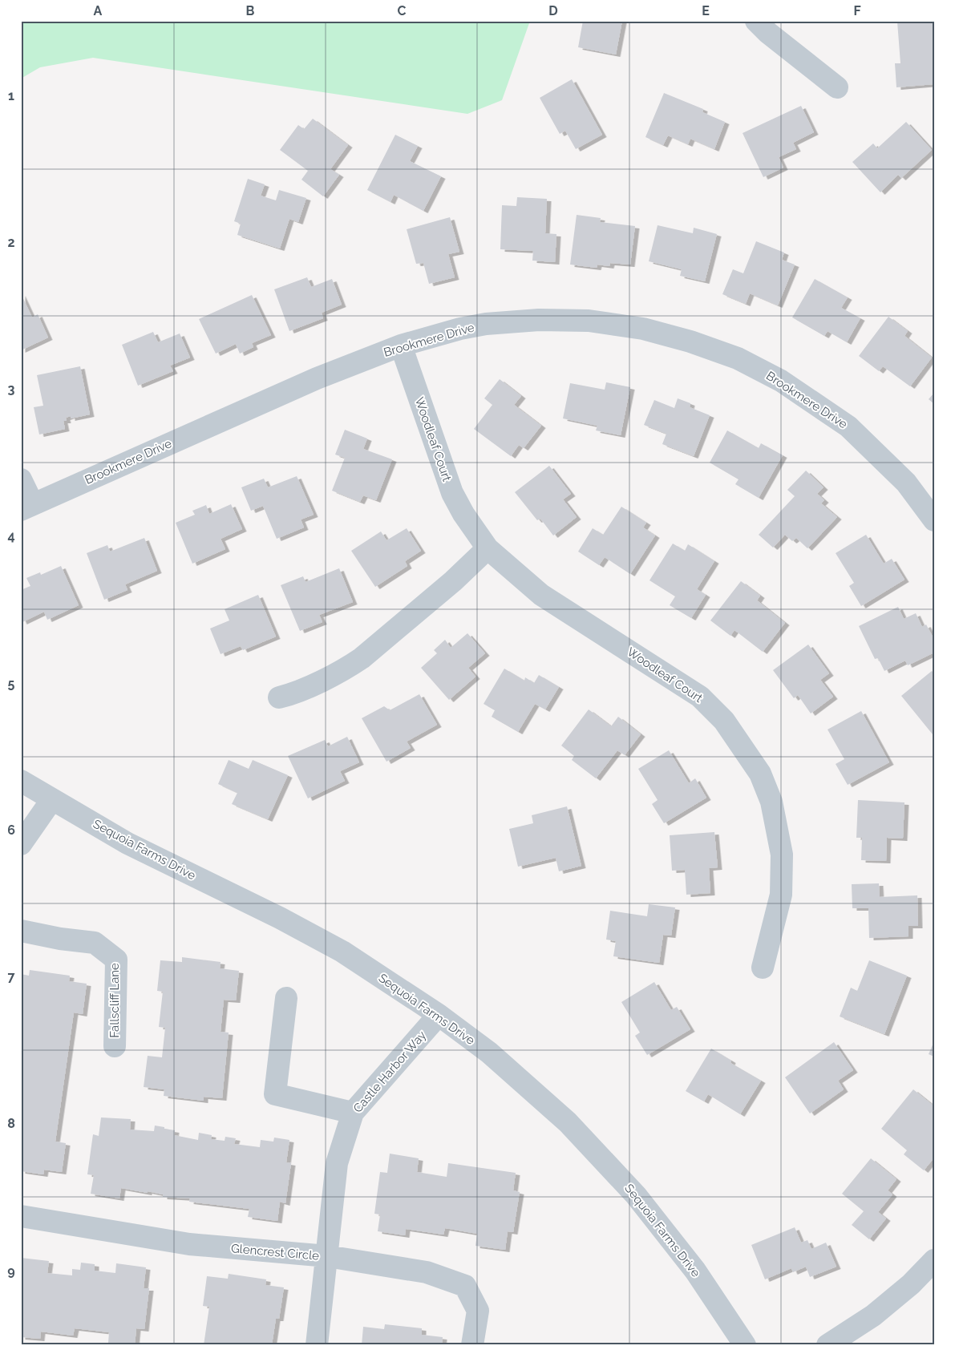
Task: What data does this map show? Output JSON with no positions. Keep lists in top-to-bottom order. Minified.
{"streets":{"street":["Brookmere Drive","Woodleaf Court","Sequoia Farms Drive","Fallscliff Lane","Castle Harbor Way","Glencrest Circle"]},"crossings":[["Brookmere Drive","Woodleaf Court"],["Sequoia Farms Drive","Castle Harbor Way"],["Castle Harbor Way","Glencrest Circle"]],"grid":{"columns":["A","B","C","D","E","F"],"rows":["1","2","3","4","5","6","7","8","9"]}}
